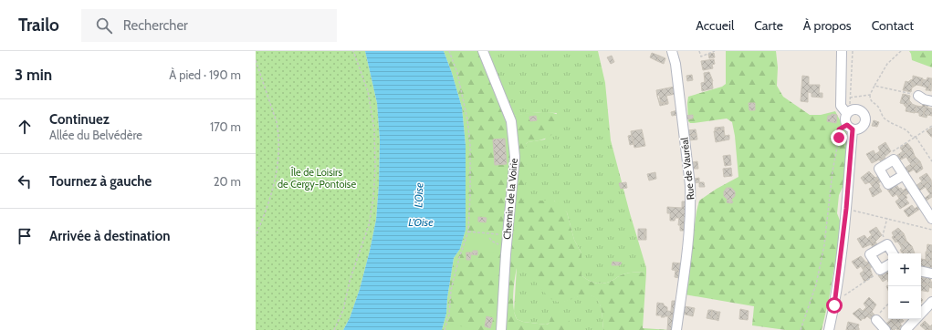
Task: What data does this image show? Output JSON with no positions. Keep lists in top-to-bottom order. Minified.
{"streets":{"street":["Rue de Vauréal","Chemin de la Voirie"]},"water":["L'Oise","L’Oise"],"parks":["Île de Loisirs de Cergy-Pontoise"],"page":{"header":"Trailo","search":"Rechercher","nav":["Accueil","Carte","À propos","Contact"],"heading":["3 min","À pied · 190 m"],"list":[["Continuez","Allée du Belvédère","170 m"],["Tournez à gauche","20 m"],"Arrivée à destination"],"map_buttons":["+","−"]}}
